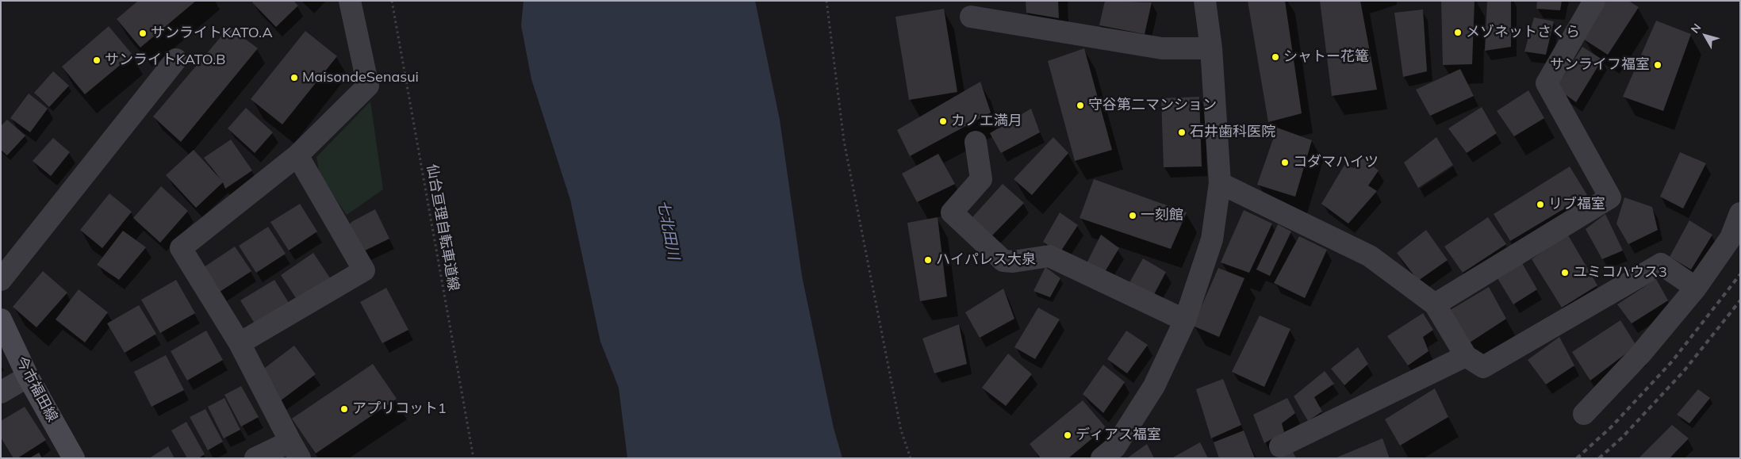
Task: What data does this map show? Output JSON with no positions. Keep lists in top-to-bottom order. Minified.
{"streets":{"main road":["今市福田線"],"path":["仙台亘理自転車道線"]},"water":["七北田川"],"places":["メゾネットさくら","サンライトKATO.A","シャトー花篭","サンライトKATO.B","サンライフ福室","MaisondeSenasui","守谷第二マンション","カノエ満月","石井歯科医院","コダマハイツ","リブ福室","一刻館","ハイパレス大泉","ユミコハウス3","アプリコット1","ディアス福室"],"north":"top left"}
